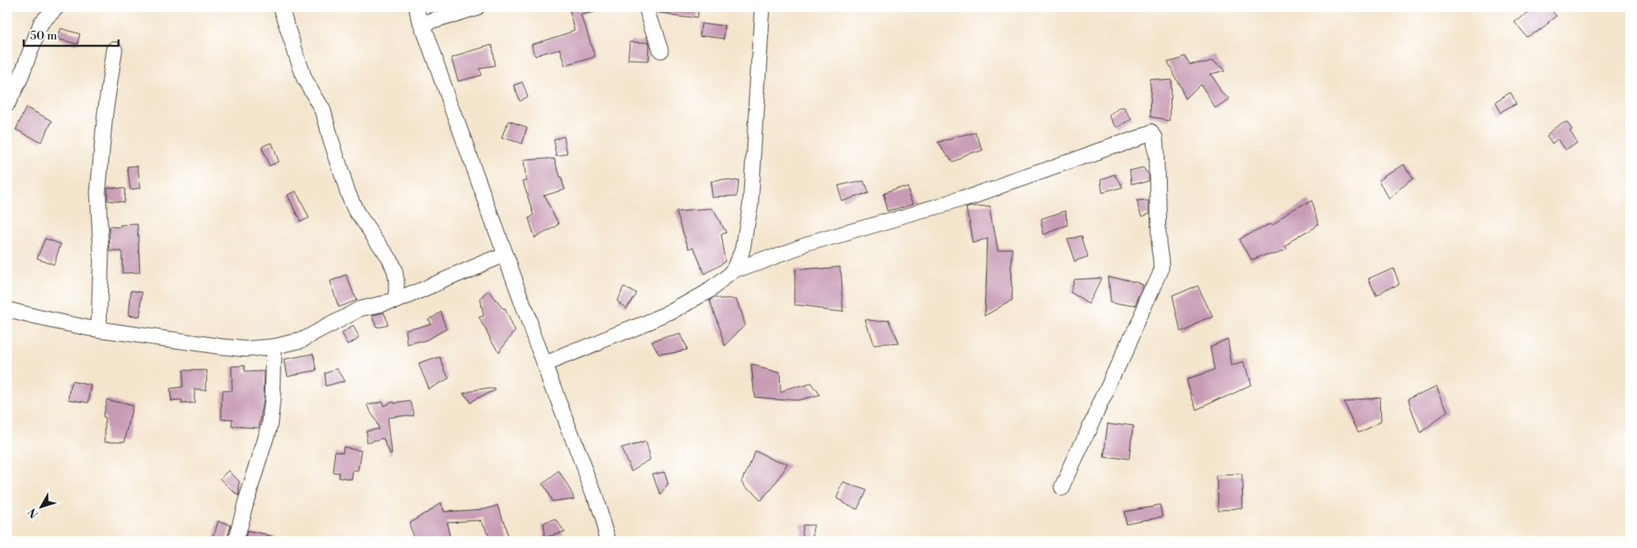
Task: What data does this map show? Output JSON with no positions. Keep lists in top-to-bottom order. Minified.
{"scale_bar":"50 m","north":"bottom left"}
